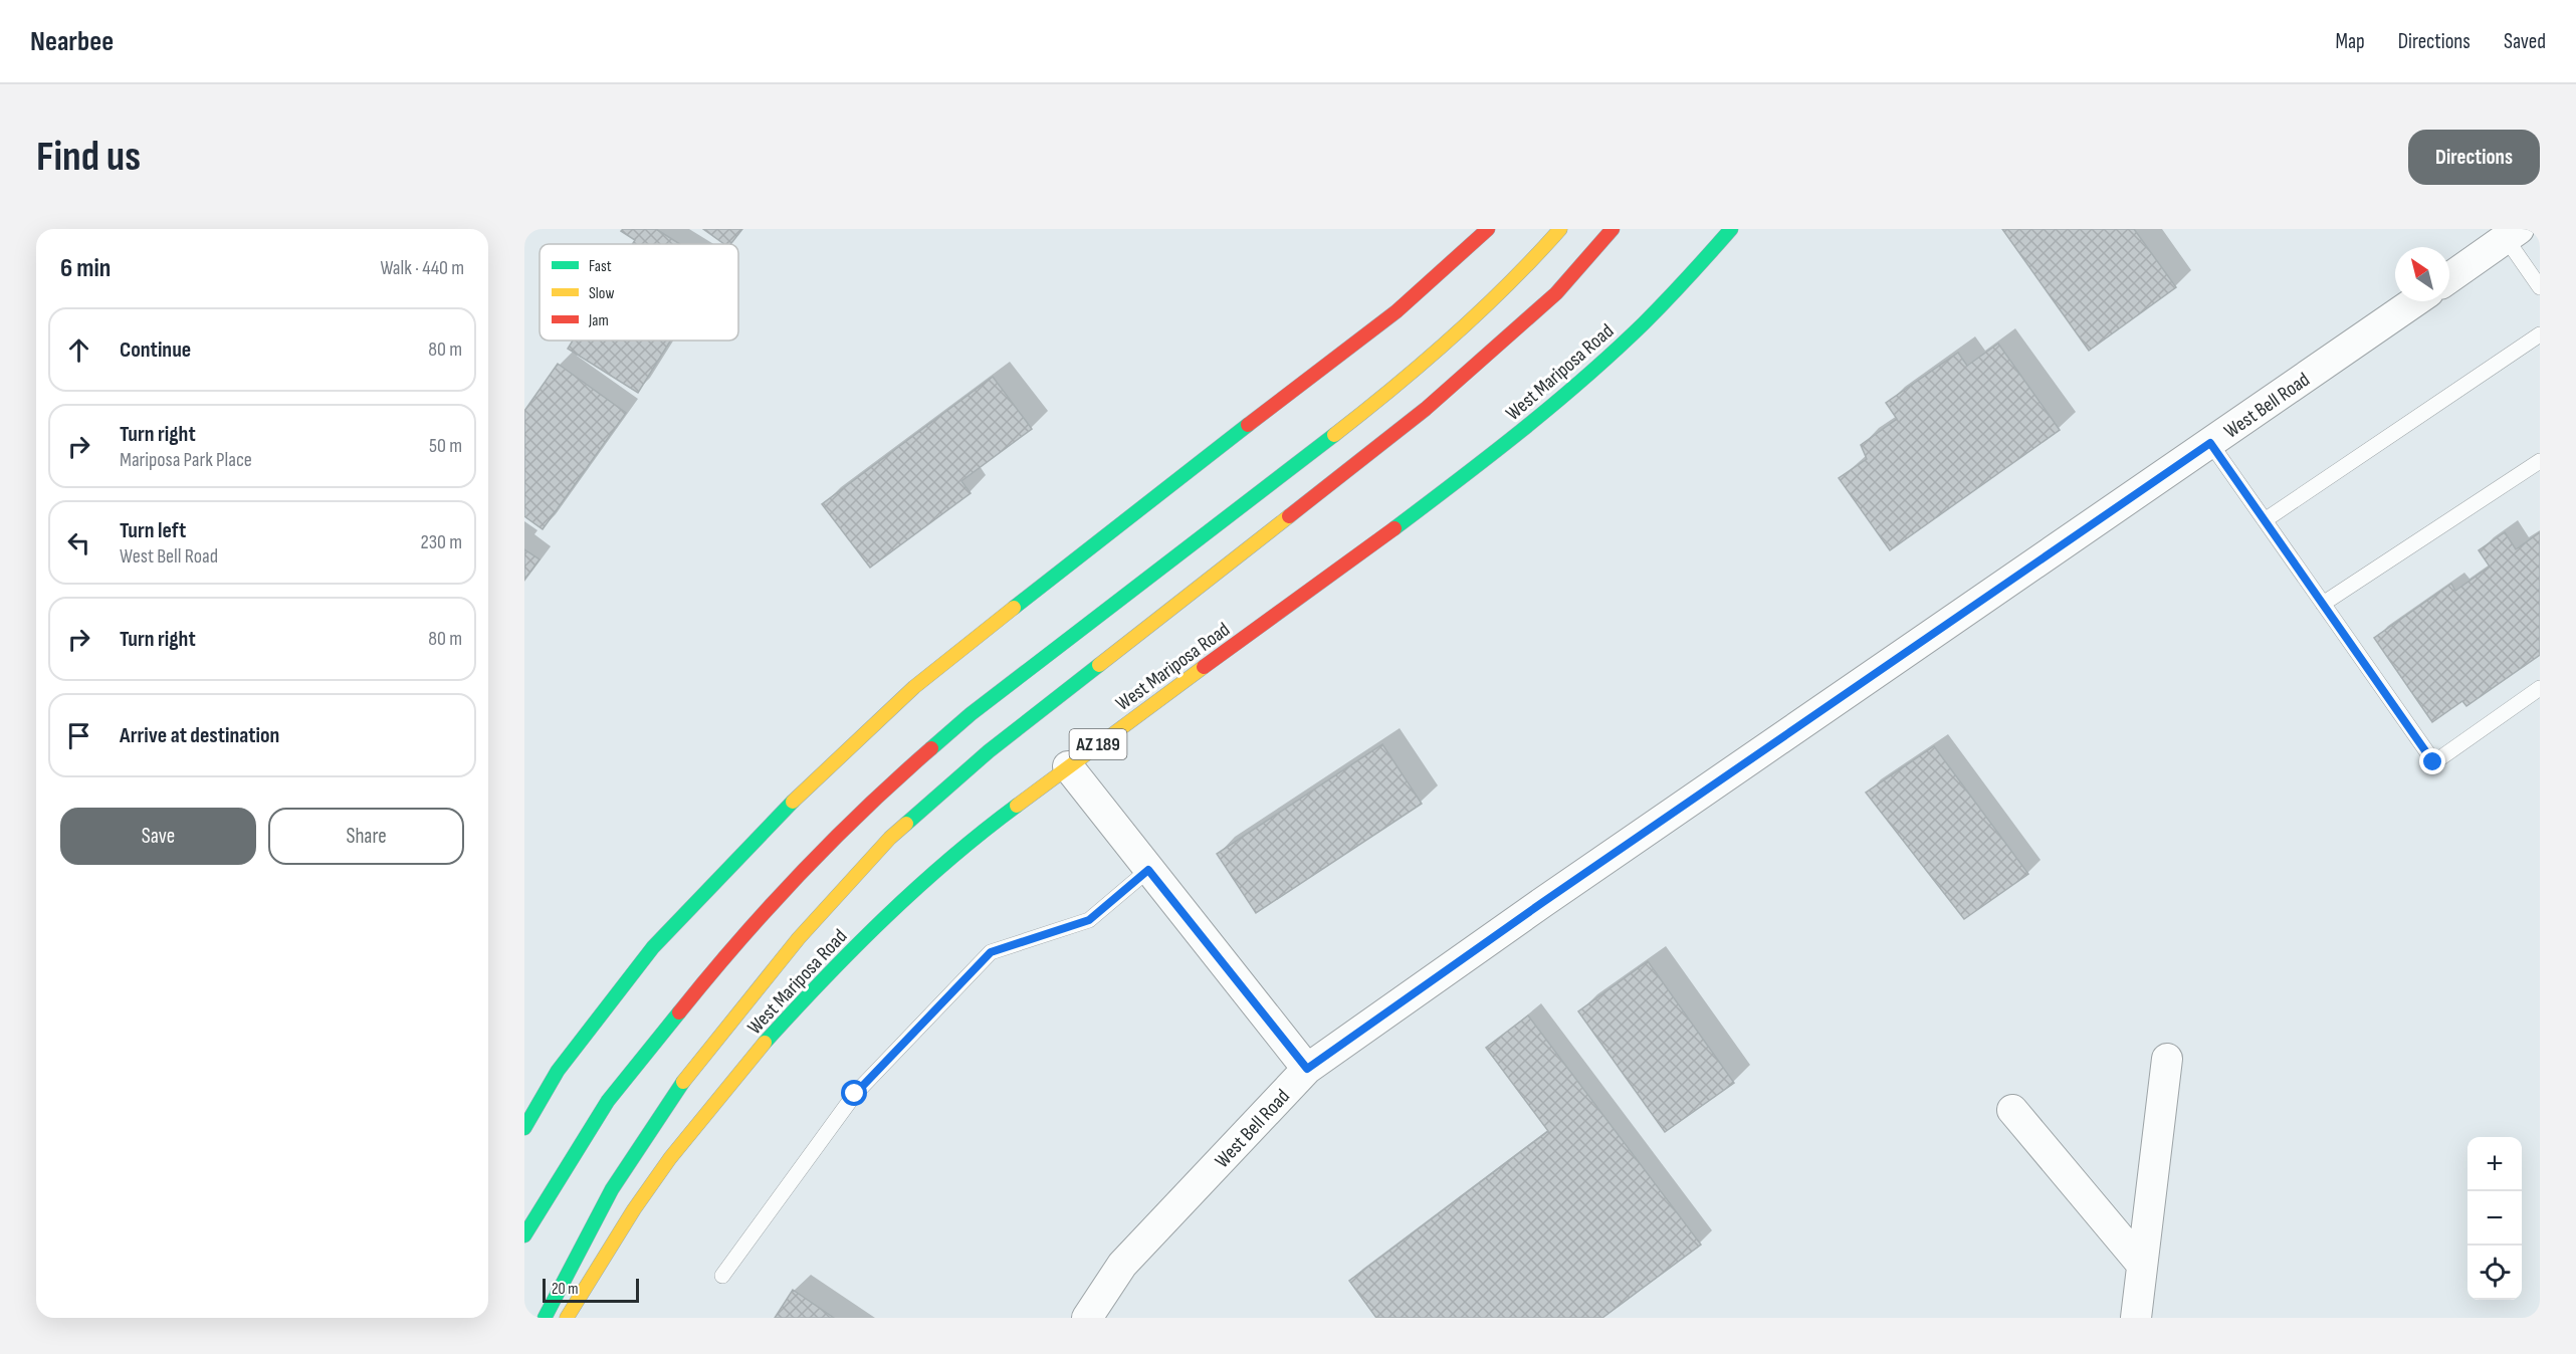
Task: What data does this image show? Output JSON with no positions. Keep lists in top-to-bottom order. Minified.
{"streets":{"highway":["West Mariposa Road","AZ 189"],"street":["West Bell Road"]},"legend":["Fast","Slow","Jam"],"scale_bar":"20 m","north":"top left","page":{"header":"Nearbee","nav":["Map","Directions","Saved"],"buttons":["Directions",["Save","Share"]],"title":"Find us","heading":["6 min","Walk · 440 m"],"list":[["Continue","80 m"],["Turn right","Mariposa Park Place","50 m"],["Turn left","West Bell Road","230 m"],["Turn right","80 m"],"Arrive at destination"],"map_buttons":["+","−"],"scale":"20 m"}}
